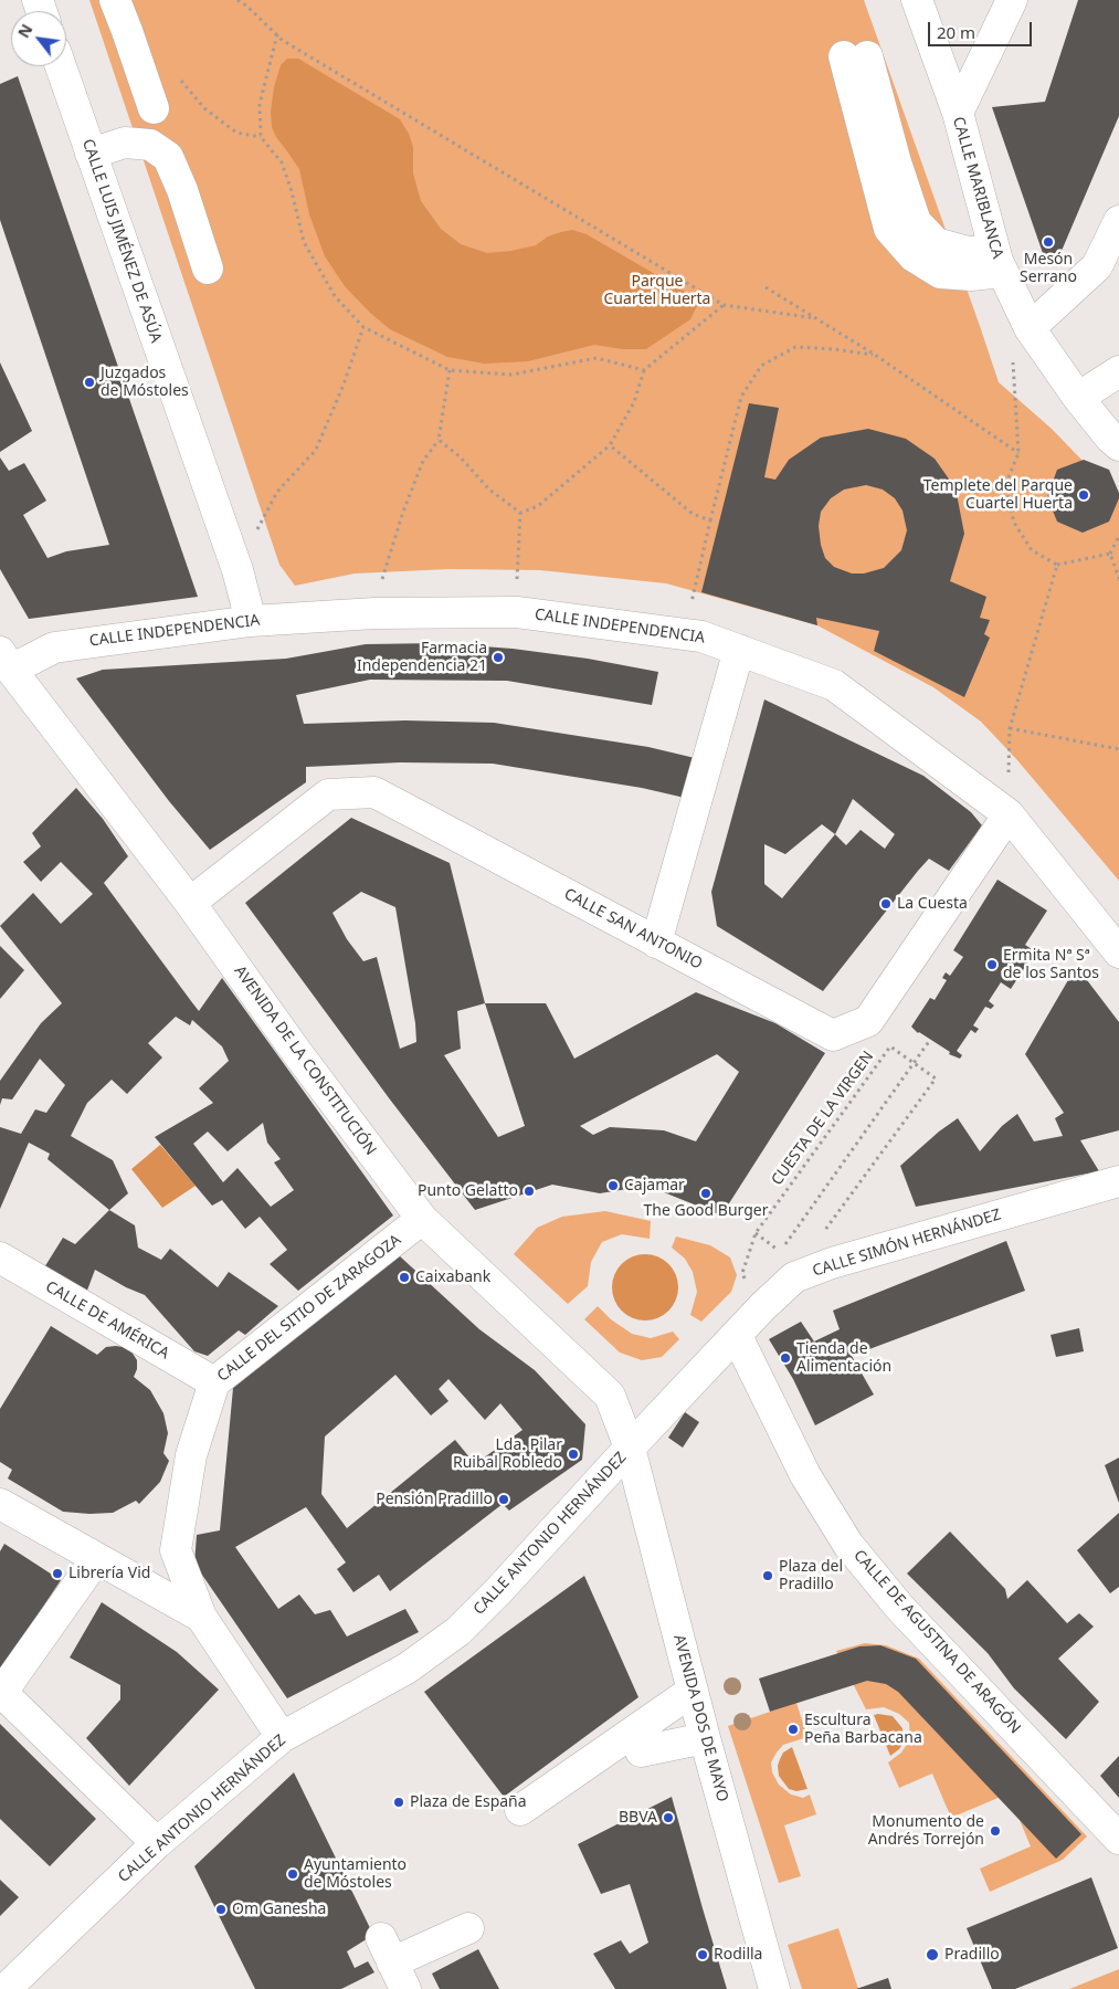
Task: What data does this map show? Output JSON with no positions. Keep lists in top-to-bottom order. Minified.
{"streets":{"street":["CALLE MARIBLANCA","CALLE LUIS JIMÉNEZ DE ASÚA","CALLE INDEPENDENCIA","CALLE SAN ANTONIO","AVENIDA DE LA CONSTITUCIÓN","CALLE SIMÓN HERNÁNDEZ","CALLE DEL SITIO DE ZARAGOZA","CALLE DE AMÉRICA","CALLE ANTONIO HERNÁNDEZ","CALLE DE AGUSTINA DE ARAGÓN","AVENIDA DOS DE MAYO"],"path":["CUESTA DE LA VIRGEN"]},"crossings":[["CALLE LUIS JIMÉNEZ DE ASÚA","CALLE INDEPENDENCIA"],["CALLE INDEPENDENCIA","CALLE SAN ANTONIO"],["CALLE INDEPENDENCIA","AVENIDA DE LA CONSTITUCIÓN"],["CALLE SAN ANTONIO","AVENIDA DE LA CONSTITUCIÓN"],["AVENIDA DE LA CONSTITUCIÓN","CALLE SIMÓN HERNÁNDEZ"],["AVENIDA DE LA CONSTITUCIÓN","CALLE DEL SITIO DE ZARAGOZA"],["AVENIDA DE LA CONSTITUCIÓN","CALLE ANTONIO HERNÁNDEZ"],["AVENIDA DE LA CONSTITUCIÓN","AVENIDA DOS DE MAYO"],["CUESTA DE LA VIRGEN","CALLE SIMÓN HERNÁNDEZ"],["CALLE SIMÓN HERNÁNDEZ","CALLE ANTONIO HERNÁNDEZ"],["CALLE SIMÓN HERNÁNDEZ","CALLE DE AGUSTINA DE ARAGÓN"],["CALLE SIMÓN HERNÁNDEZ","AVENIDA DOS DE MAYO"],["CALLE DEL SITIO DE ZARAGOZA","CALLE DE AMÉRICA"],["CALLE DEL SITIO DE ZARAGOZA","CALLE ANTONIO HERNÁNDEZ"],["CALLE ANTONIO HERNÁNDEZ","AVENIDA DOS DE MAYO"]],"parks":["Parque Cuartel Huerta"],"places":["Mesón Serrano","Juzgados de Móstoles","Templete del Parque Cuartel Huerta","Farmacia Independencia 21","La Cuesta","Ermita Nª Sª de los Santos","Cajamar","Punto Gelatto","The Good Burger","Caixabank","Tienda de Alimentación","Lda. Pilar Ruibal Robledo","Pensión Pradillo","Librería Vid","Plaza del Pradillo","Escultura Peña Barbacana","Plaza de España","BBVA","Monumento de Andrés Torrejón","Ayuntamiento de Móstoles","Om Ganesha","Rodilla","Pradillo"],"scale_bar":"20 m","north":"top left"}
